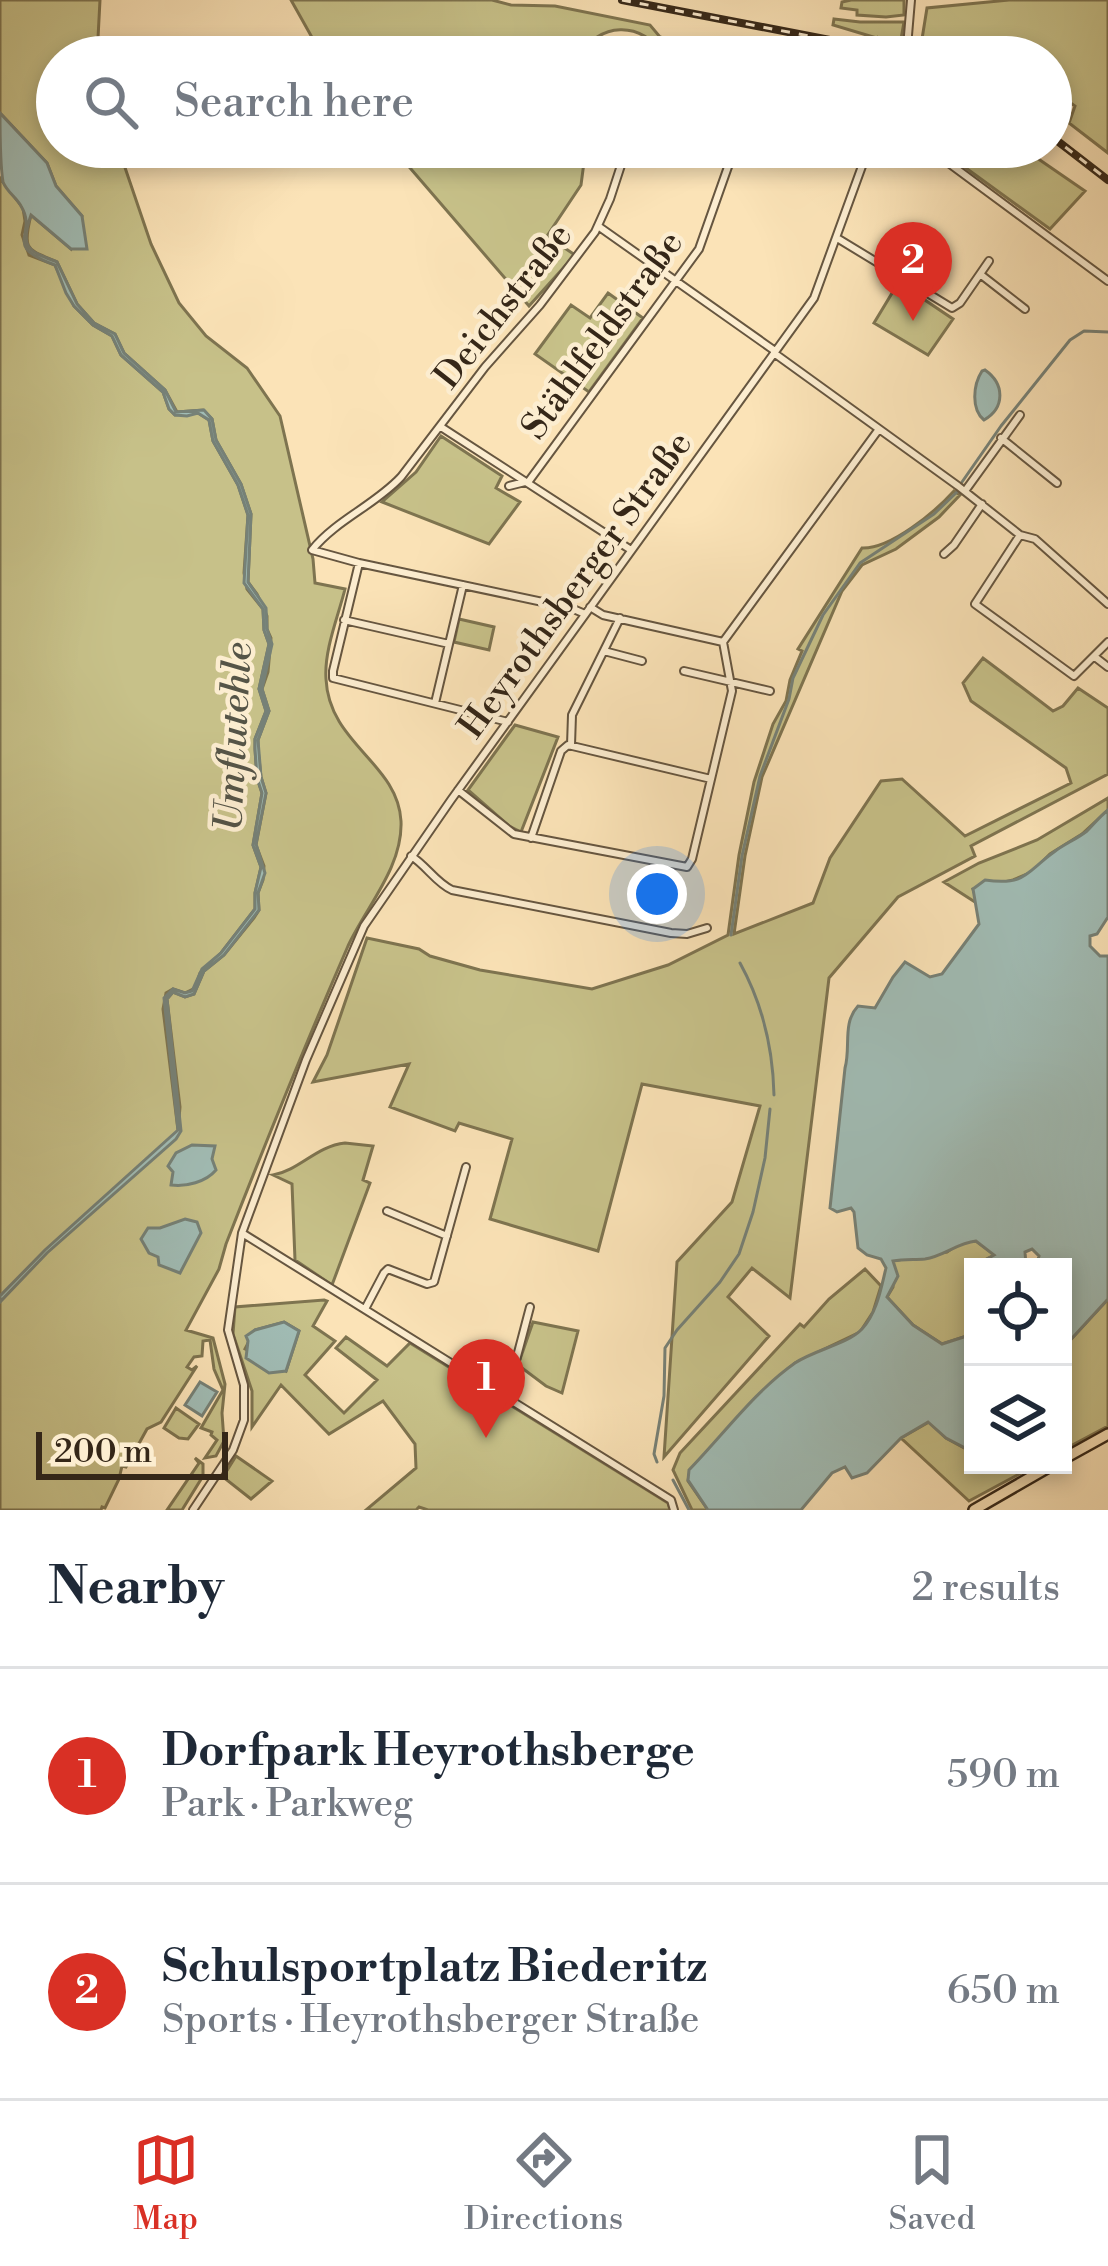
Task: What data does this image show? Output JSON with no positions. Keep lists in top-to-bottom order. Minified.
{"streets":{"street":["Deichstraße","Stählfeldstraße","Heyrothsberger Straße"]},"crossings":[["Deichstraße","Stählfeldstraße"],["Deichstraße","Heyrothsberger Straße"]],"water":["Umflutehle"],"scale_bar":"200 m","page":{"search":"Search here","pins":["2","1"],"scale":"200 m","heading":["Nearby","2 results"],"list":[{"mark":"1","name":"Dorfpark Heyrothsberge","note":"Park · Parkweg","value":"590 m"},{"mark":"2","name":"Schulsportplatz Biederitz","note":"Sports · Heyrothsberger Straße","value":"650 m"}],"nav":["Map","Directions","Saved"]}}
